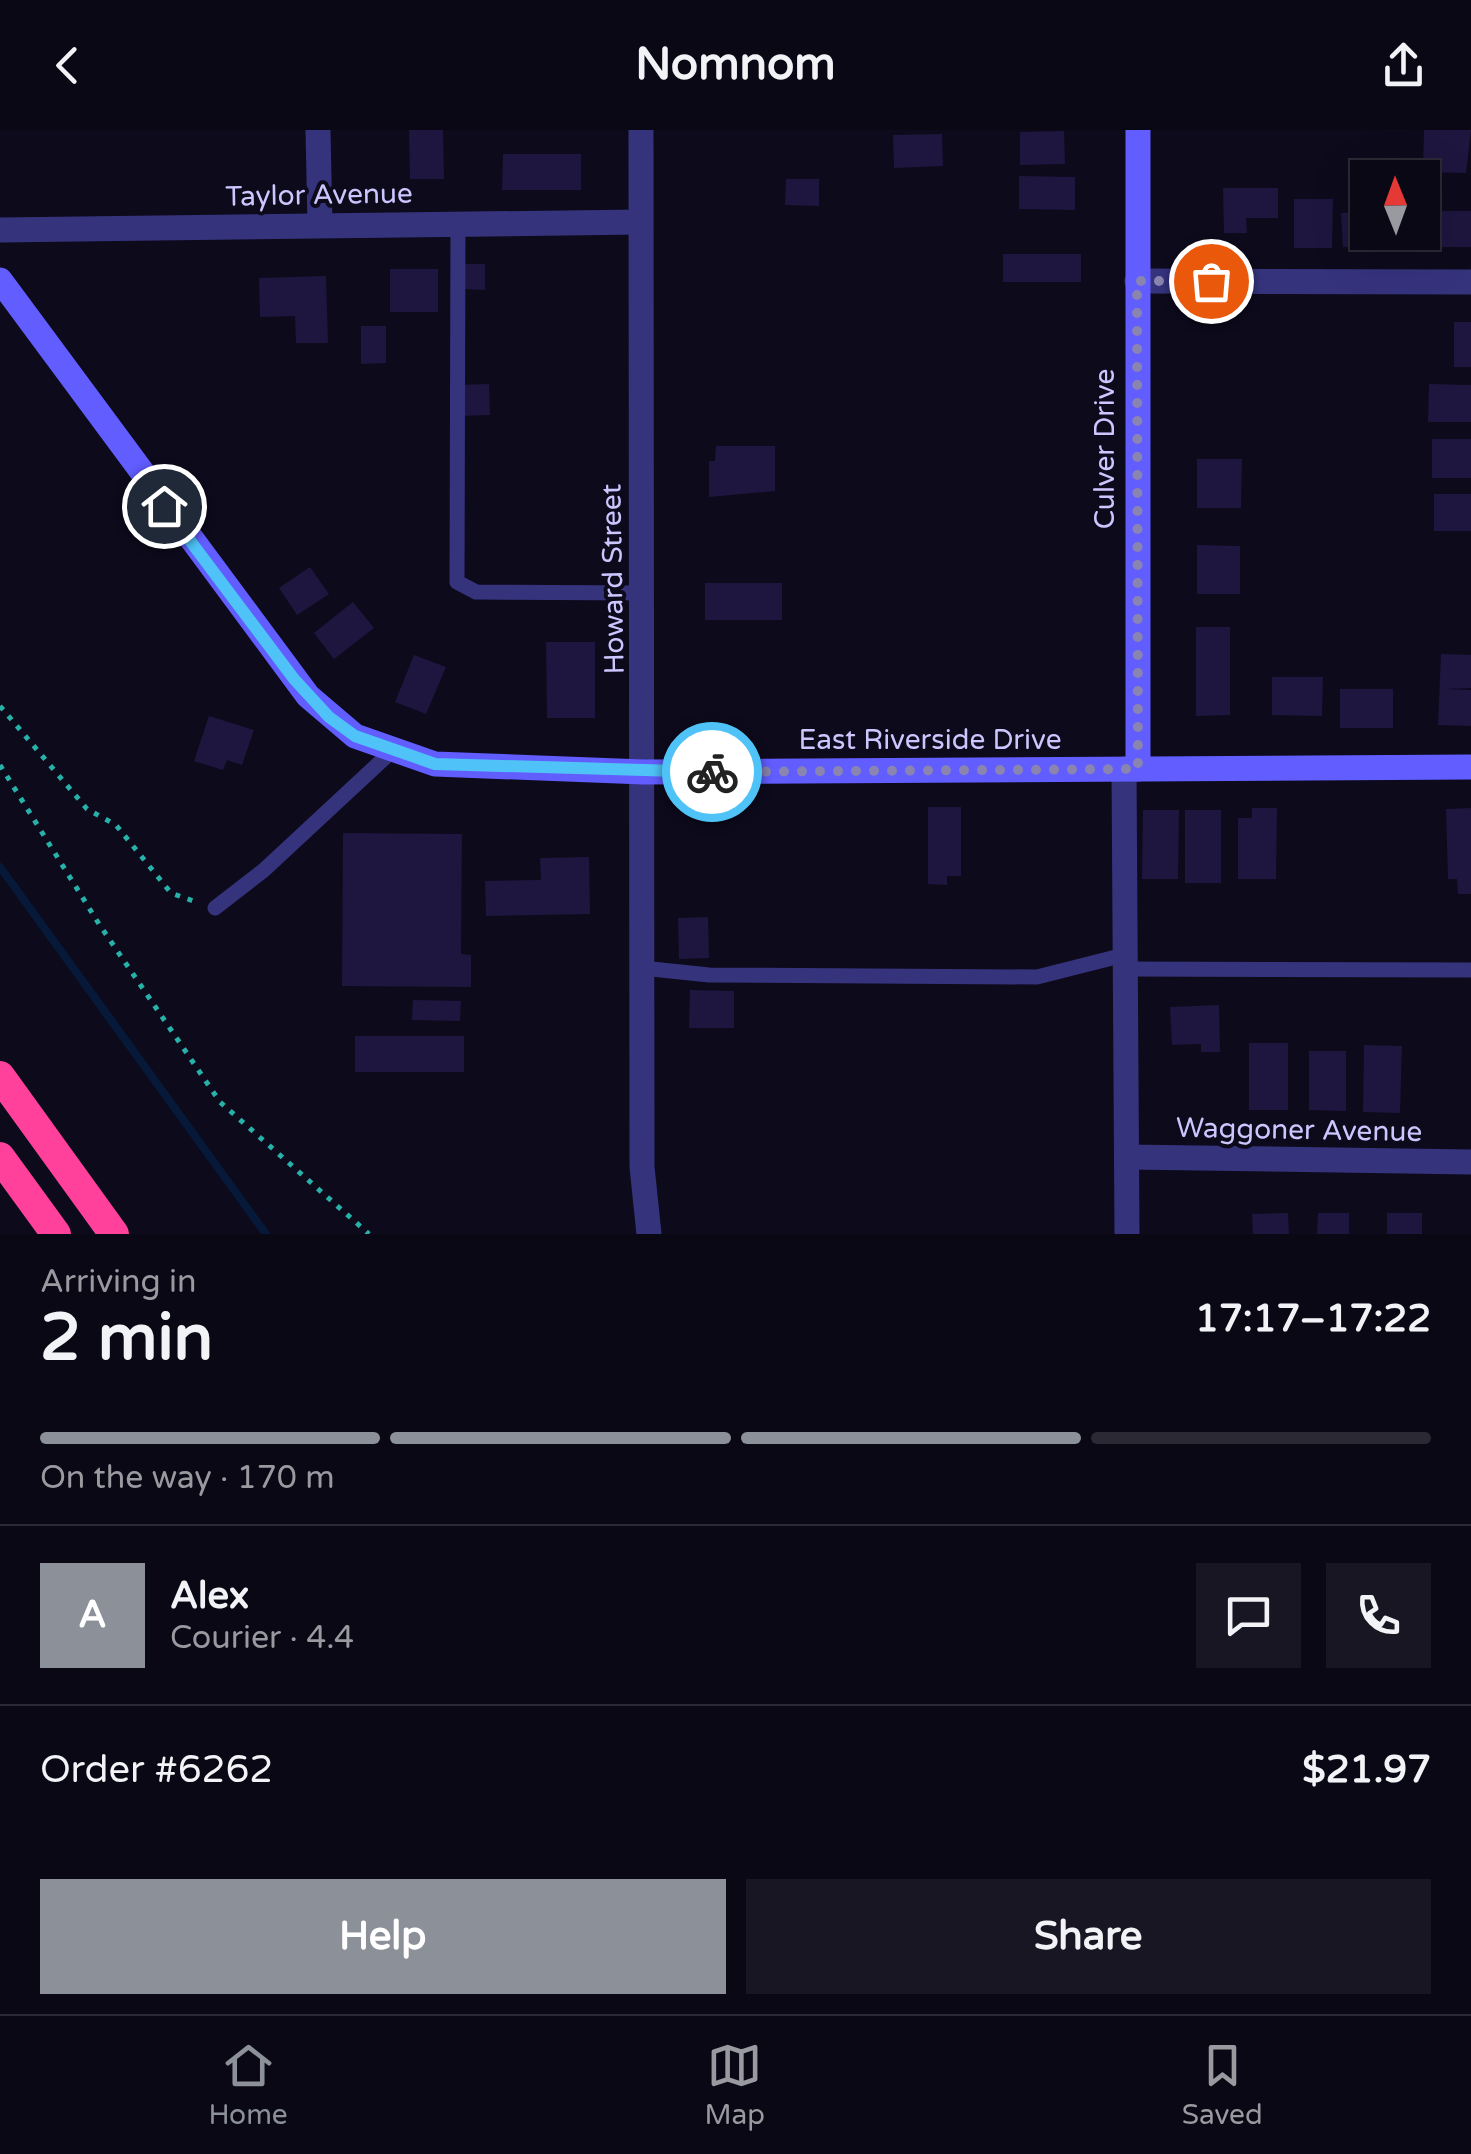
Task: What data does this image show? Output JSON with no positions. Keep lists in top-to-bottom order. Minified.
{"streets":{"street":["Taylor Avenue","Culver Drive","Howard Street","East Riverside Drive","Waggoner Avenue"]},"crossings":[["Taylor Avenue","Howard Street"],["Culver Drive","East Riverside Drive"],["Culver Drive","Waggoner Avenue"],["Howard Street","East Riverside Drive"]],"north":"top","page":{"header":"Nomnom","heading":["2 min","Arriving in","17:17–17:22"],"panel":["Alex","Courier · 4.4","Order #6262","$21.97"],"bar":"On the way · 170 m","round":"A","buttons":["Help","Share"],"tabs":["Home","Map","Saved"]}}
